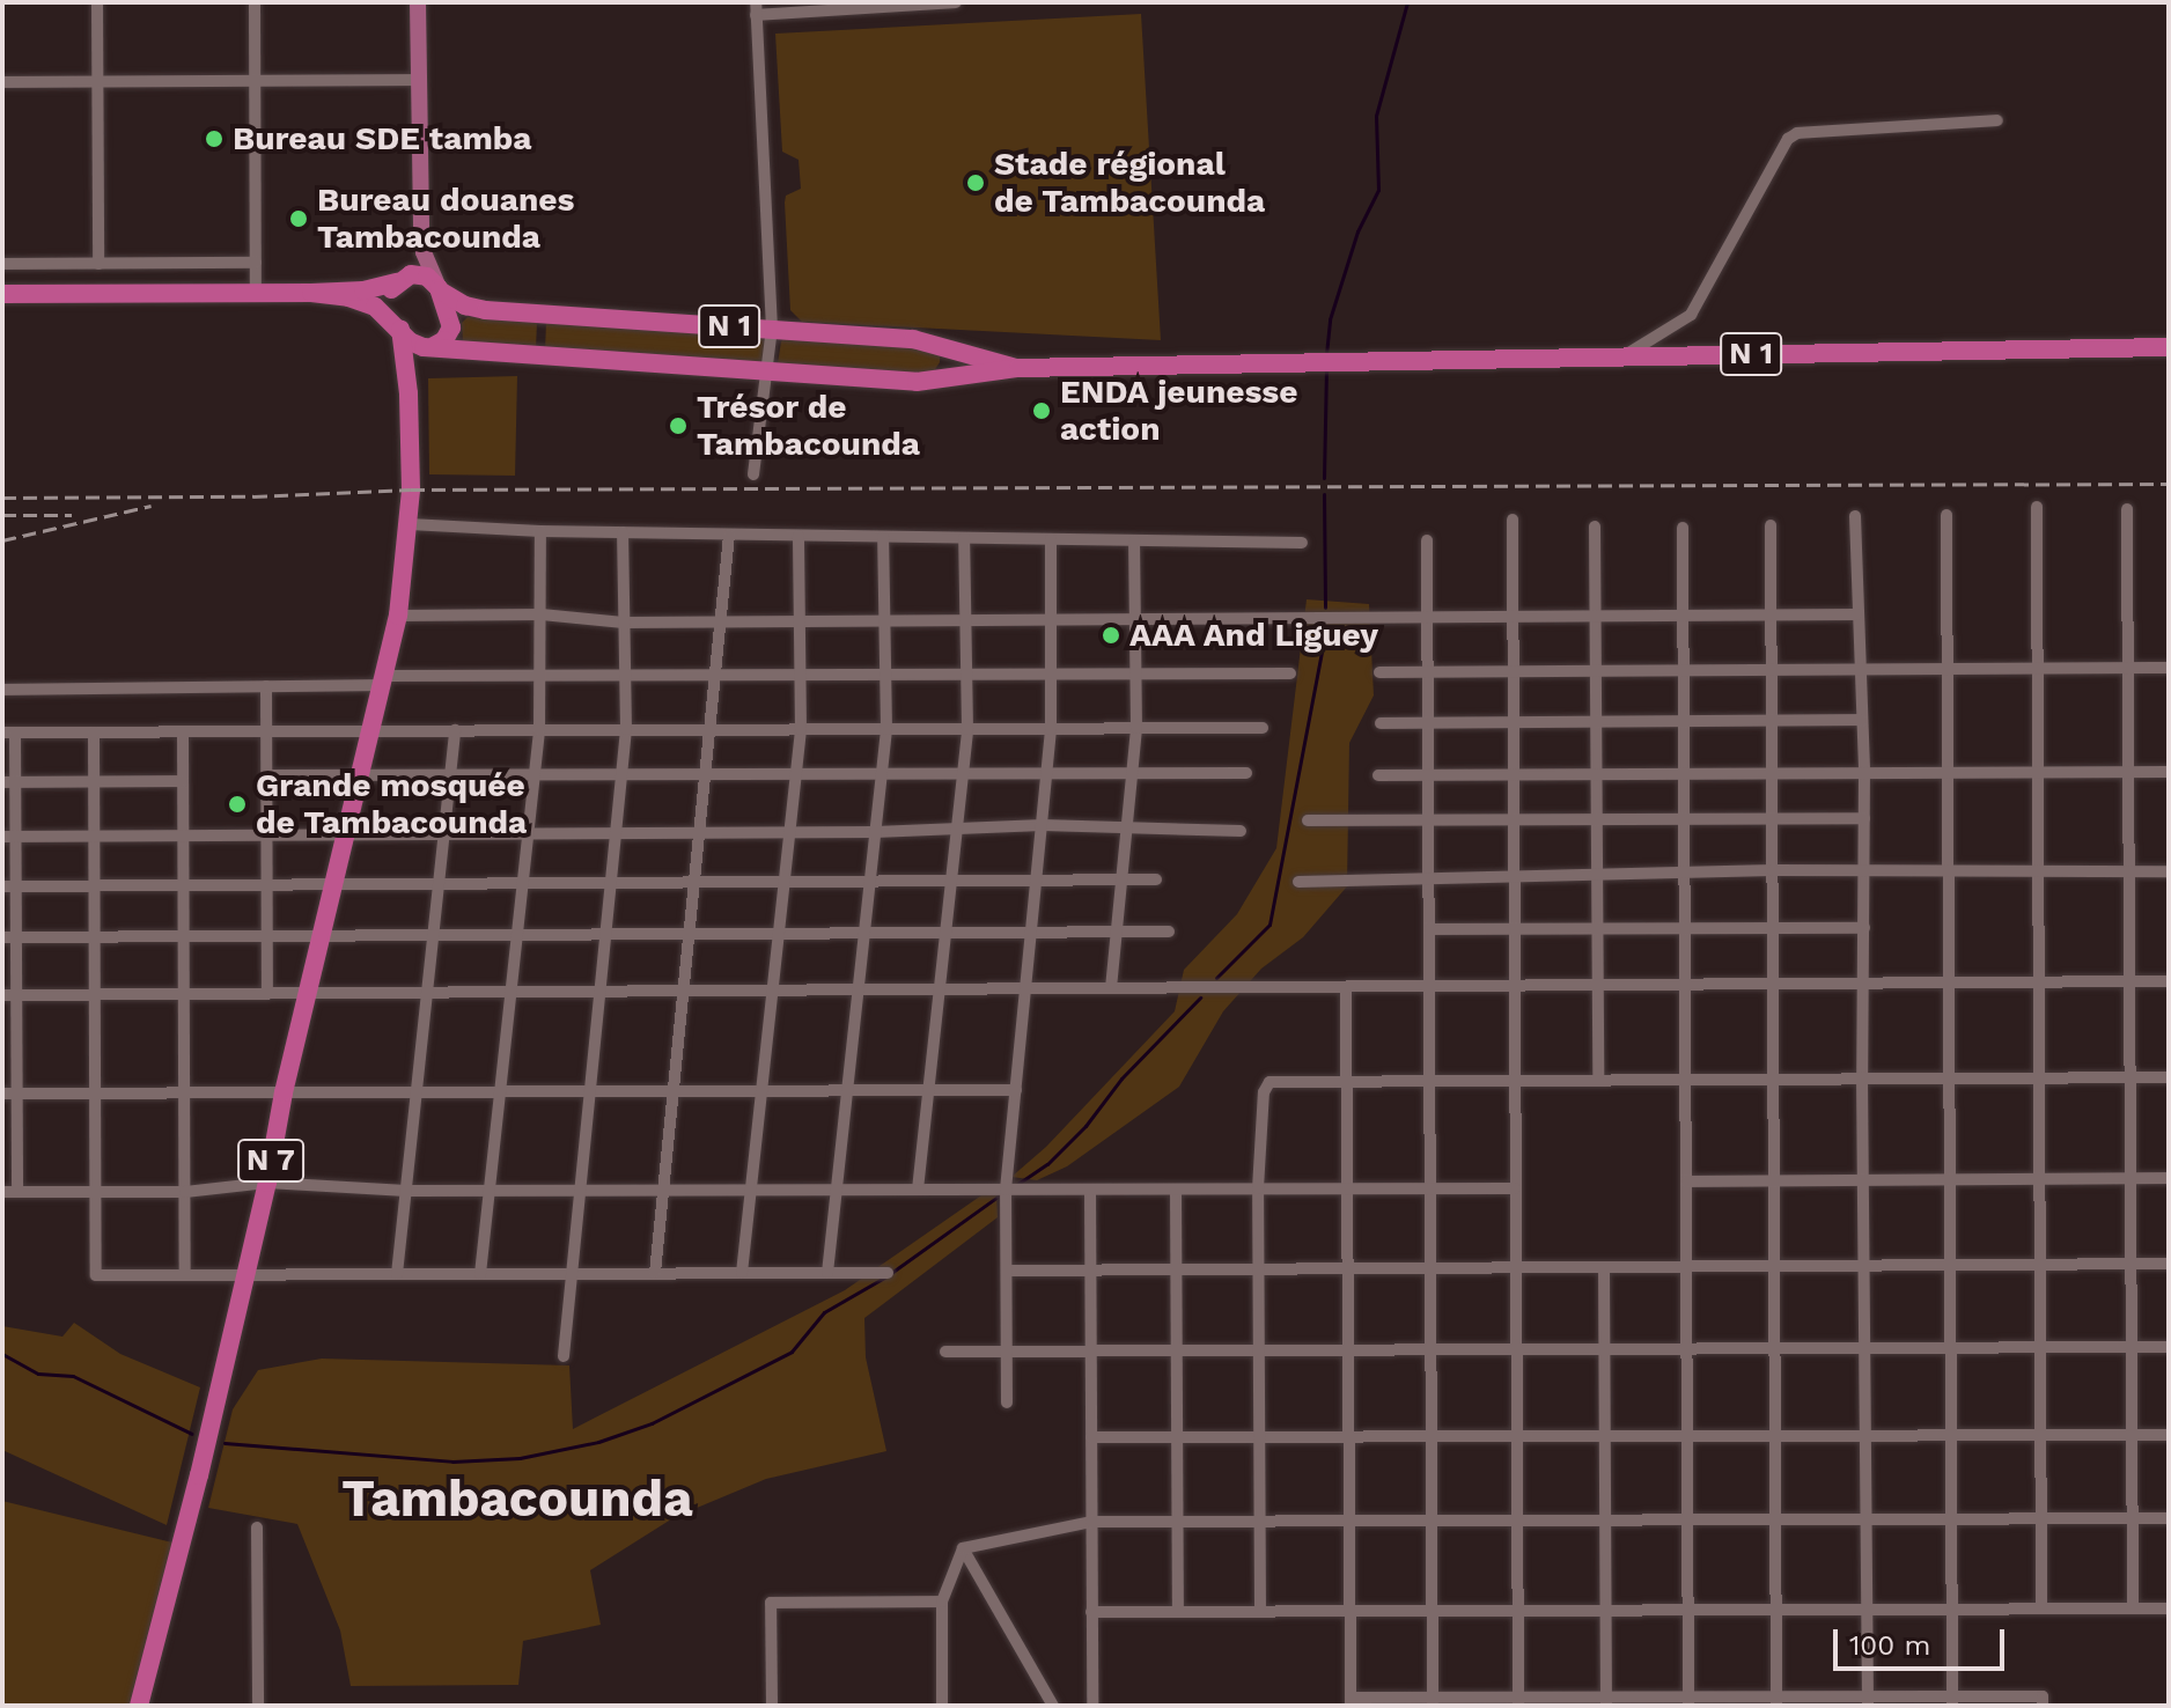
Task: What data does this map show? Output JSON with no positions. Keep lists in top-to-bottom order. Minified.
{"streets":{"highway":["N 1","N 7"]},"crossings":[["N 1","N 7"]],"districts":["Tambacounda"],"places":["Bureau SDE tamba","Stade régional de Tambacounda","Bureau douanes Tambacounda","ENDA jeunesse action","Trésor de Tambacounda","AAA And Liguey","Grande mosquée de Tambacounda"],"scale_bar":"100 m"}
